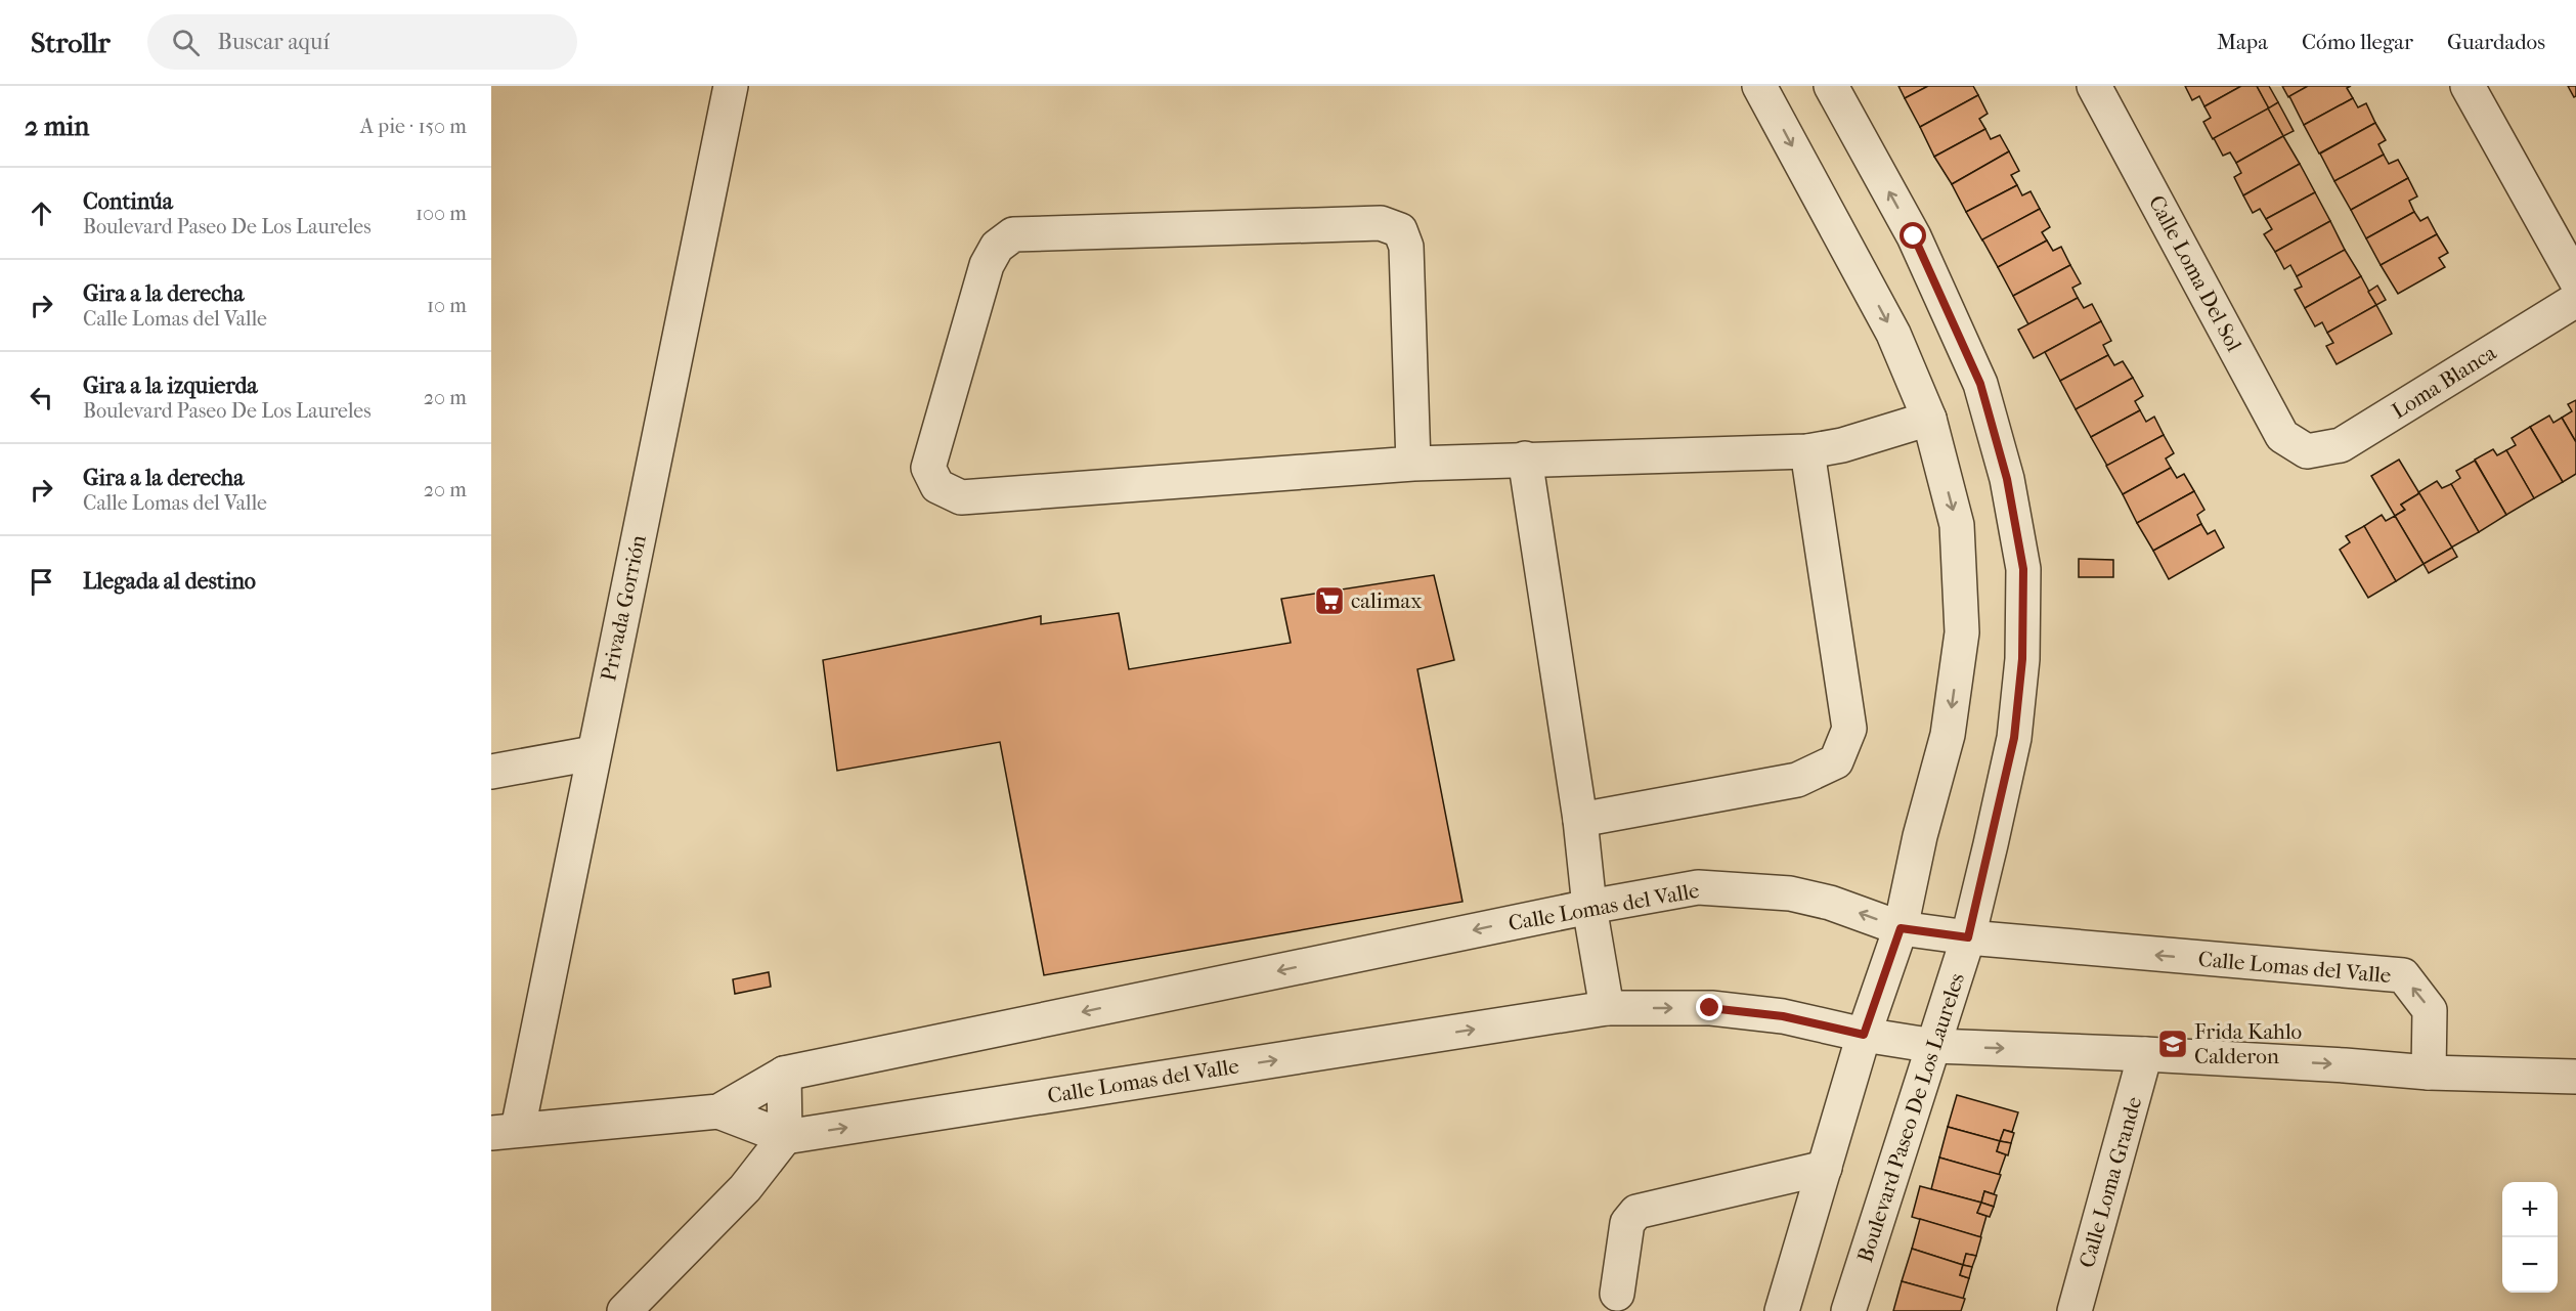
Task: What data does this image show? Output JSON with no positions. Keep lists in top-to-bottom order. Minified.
{"streets":{"street":["Calle Loma Del Sol","Loma Blanca","Privada Gorrión","Calle Lomas del Valle","Boulevard Paseo De Los Laureles","Calle Loma Grande"]},"crossings":[["Calle Loma Del Sol","Loma Blanca"],["Privada Gorrión","Calle Lomas del Valle"],["Calle Lomas del Valle","Boulevard Paseo De Los Laureles"],["Calle Lomas del Valle","Calle Loma Grande"]],"places":{"supermarket":["calimax"],"school or university":["Frida Kahlo Calderon"]},"page":{"header":"Strollr","search":"Buscar aquí","nav":["Mapa","Cómo llegar","Guardados"],"heading":["2 min","A pie · 150 m"],"list":[["Continúa","Boulevard Paseo De Los Laureles","100 m"],["Gira a la derecha","Calle Lomas del Valle","10 m"],["Gira a la izquierda","Boulevard Paseo De Los Laureles","20 m"],["Gira a la derecha","Calle Lomas del Valle","20 m"],"Llegada al destino"],"map_buttons":["+","−"]}}
